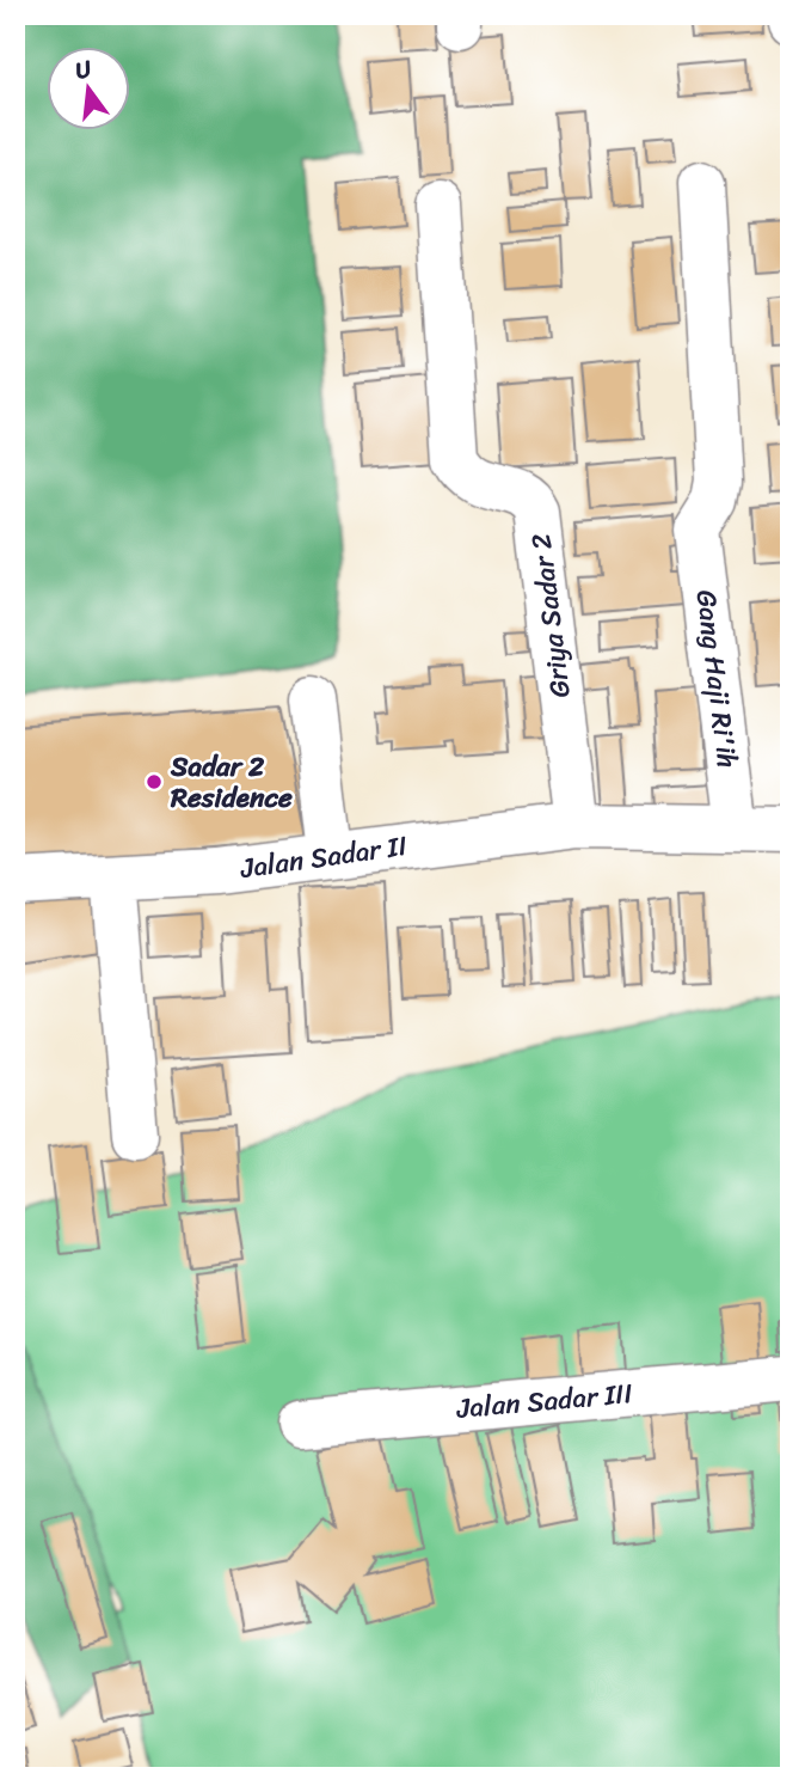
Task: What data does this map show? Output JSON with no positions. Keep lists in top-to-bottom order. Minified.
{"streets":{"street":["Griya Sadar 2","Gang Haji Ri'ih","Jalan Sadar II","Jalan Sadar III"]},"crossings":[["Griya Sadar 2","Jalan Sadar II"],["Gang Haji Ri'ih","Jalan Sadar II"]],"places":["Sadar 2 Residence"],"north":"top"}
